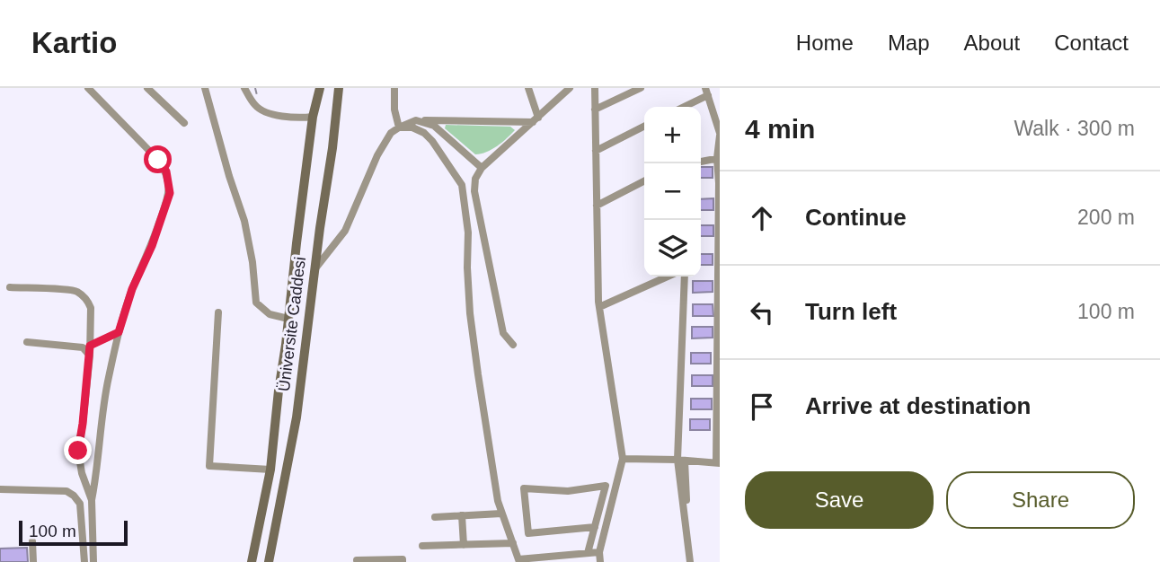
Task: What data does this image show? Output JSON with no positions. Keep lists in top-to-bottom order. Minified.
{"streets":{"main road":["Üniversite Caddesi"]},"scale_bar":"100 m","page":{"header":"Kartio","nav":["Home","Map","About","Contact"],"heading":["4 min","Walk · 300 m"],"map_buttons":["+","−"],"list":[["Continue","200 m"],["Turn left","100 m"],"Arrive at destination"],"buttons":["Save","Share"],"scale":"100 m"}}
